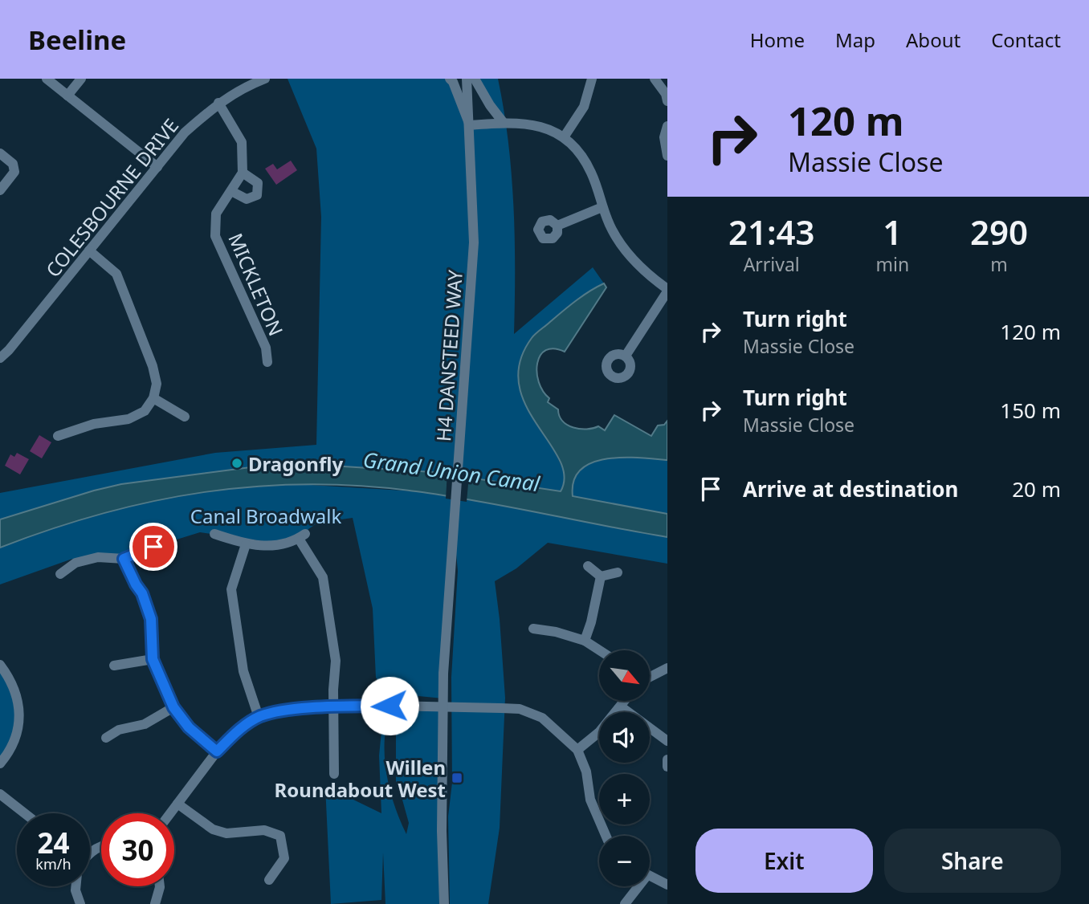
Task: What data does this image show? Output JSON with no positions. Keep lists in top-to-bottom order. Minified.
{"streets":{"street":["COLESBOURNE DRIVE","MICKLETON","H4 DANSTEED WAY"]},"water":["Grand Union Canal"],"parks":["Canal Broadwalk"],"places":{"other":["Dragonfly"],"transit":["Willen Roundabout West"]},"north":"bottom right","page":{"header":"Beeline","nav":["Home","Map","About","Contact"],"turn":["120 m","Massie Close"],"eta":["21:43","Arrival","1","min","290","m"],"list":[{"name":"Turn right","note":"Massie Close","value":"120 m"},{"name":"Turn right","note":"Massie Close","value":"150 m"},{"name":"Arrive at destination","value":"20 m"}],"map_buttons":["+","−"],"speed":"24 km/h","limit":"30","buttons":["Exit","Share"]}}
